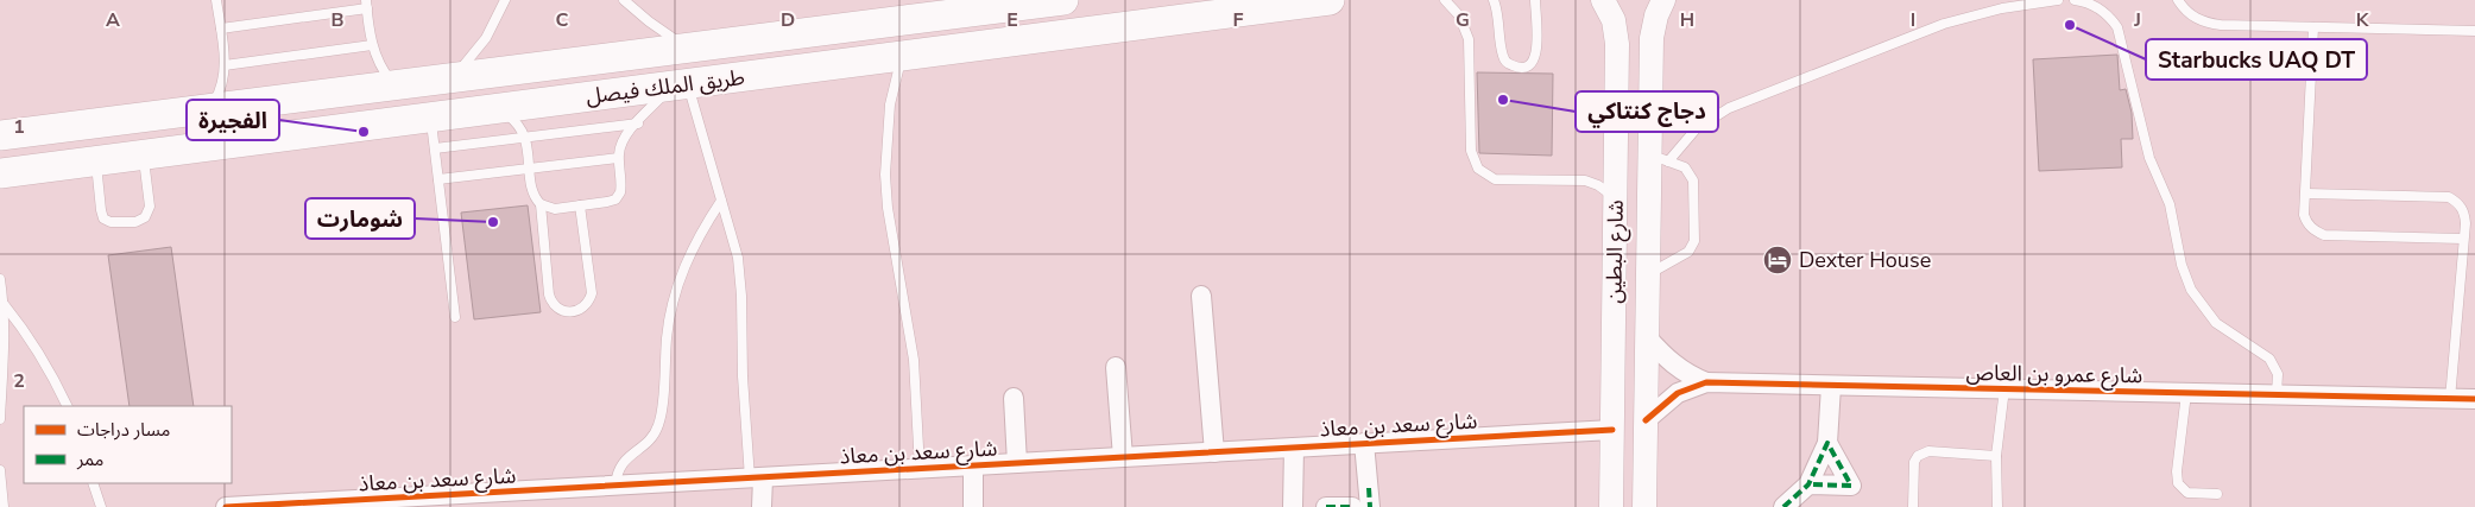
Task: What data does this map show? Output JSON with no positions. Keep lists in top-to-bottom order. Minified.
{"streets":{"main road":["طريق الملك فيصل"],"street":["شارع البطين","شارع عمرو بن العاص","شارع سعد بن معاذ"]},"crossings":[["شارع البطين","شارع عمرو بن العاص"],["شارع البطين","شارع سعد بن معاذ"]],"places":{"other":["Starbucks UAQ DT","دجاج كنتاكي","الفجيرة","شومارت"],"hotel":["Dexter House"]},"legend":["مسار دراجات","ممر"],"grid":{"columns":["A","B","C","D","E","F","G","H","I","J","K"],"rows":["1","2"]}}
